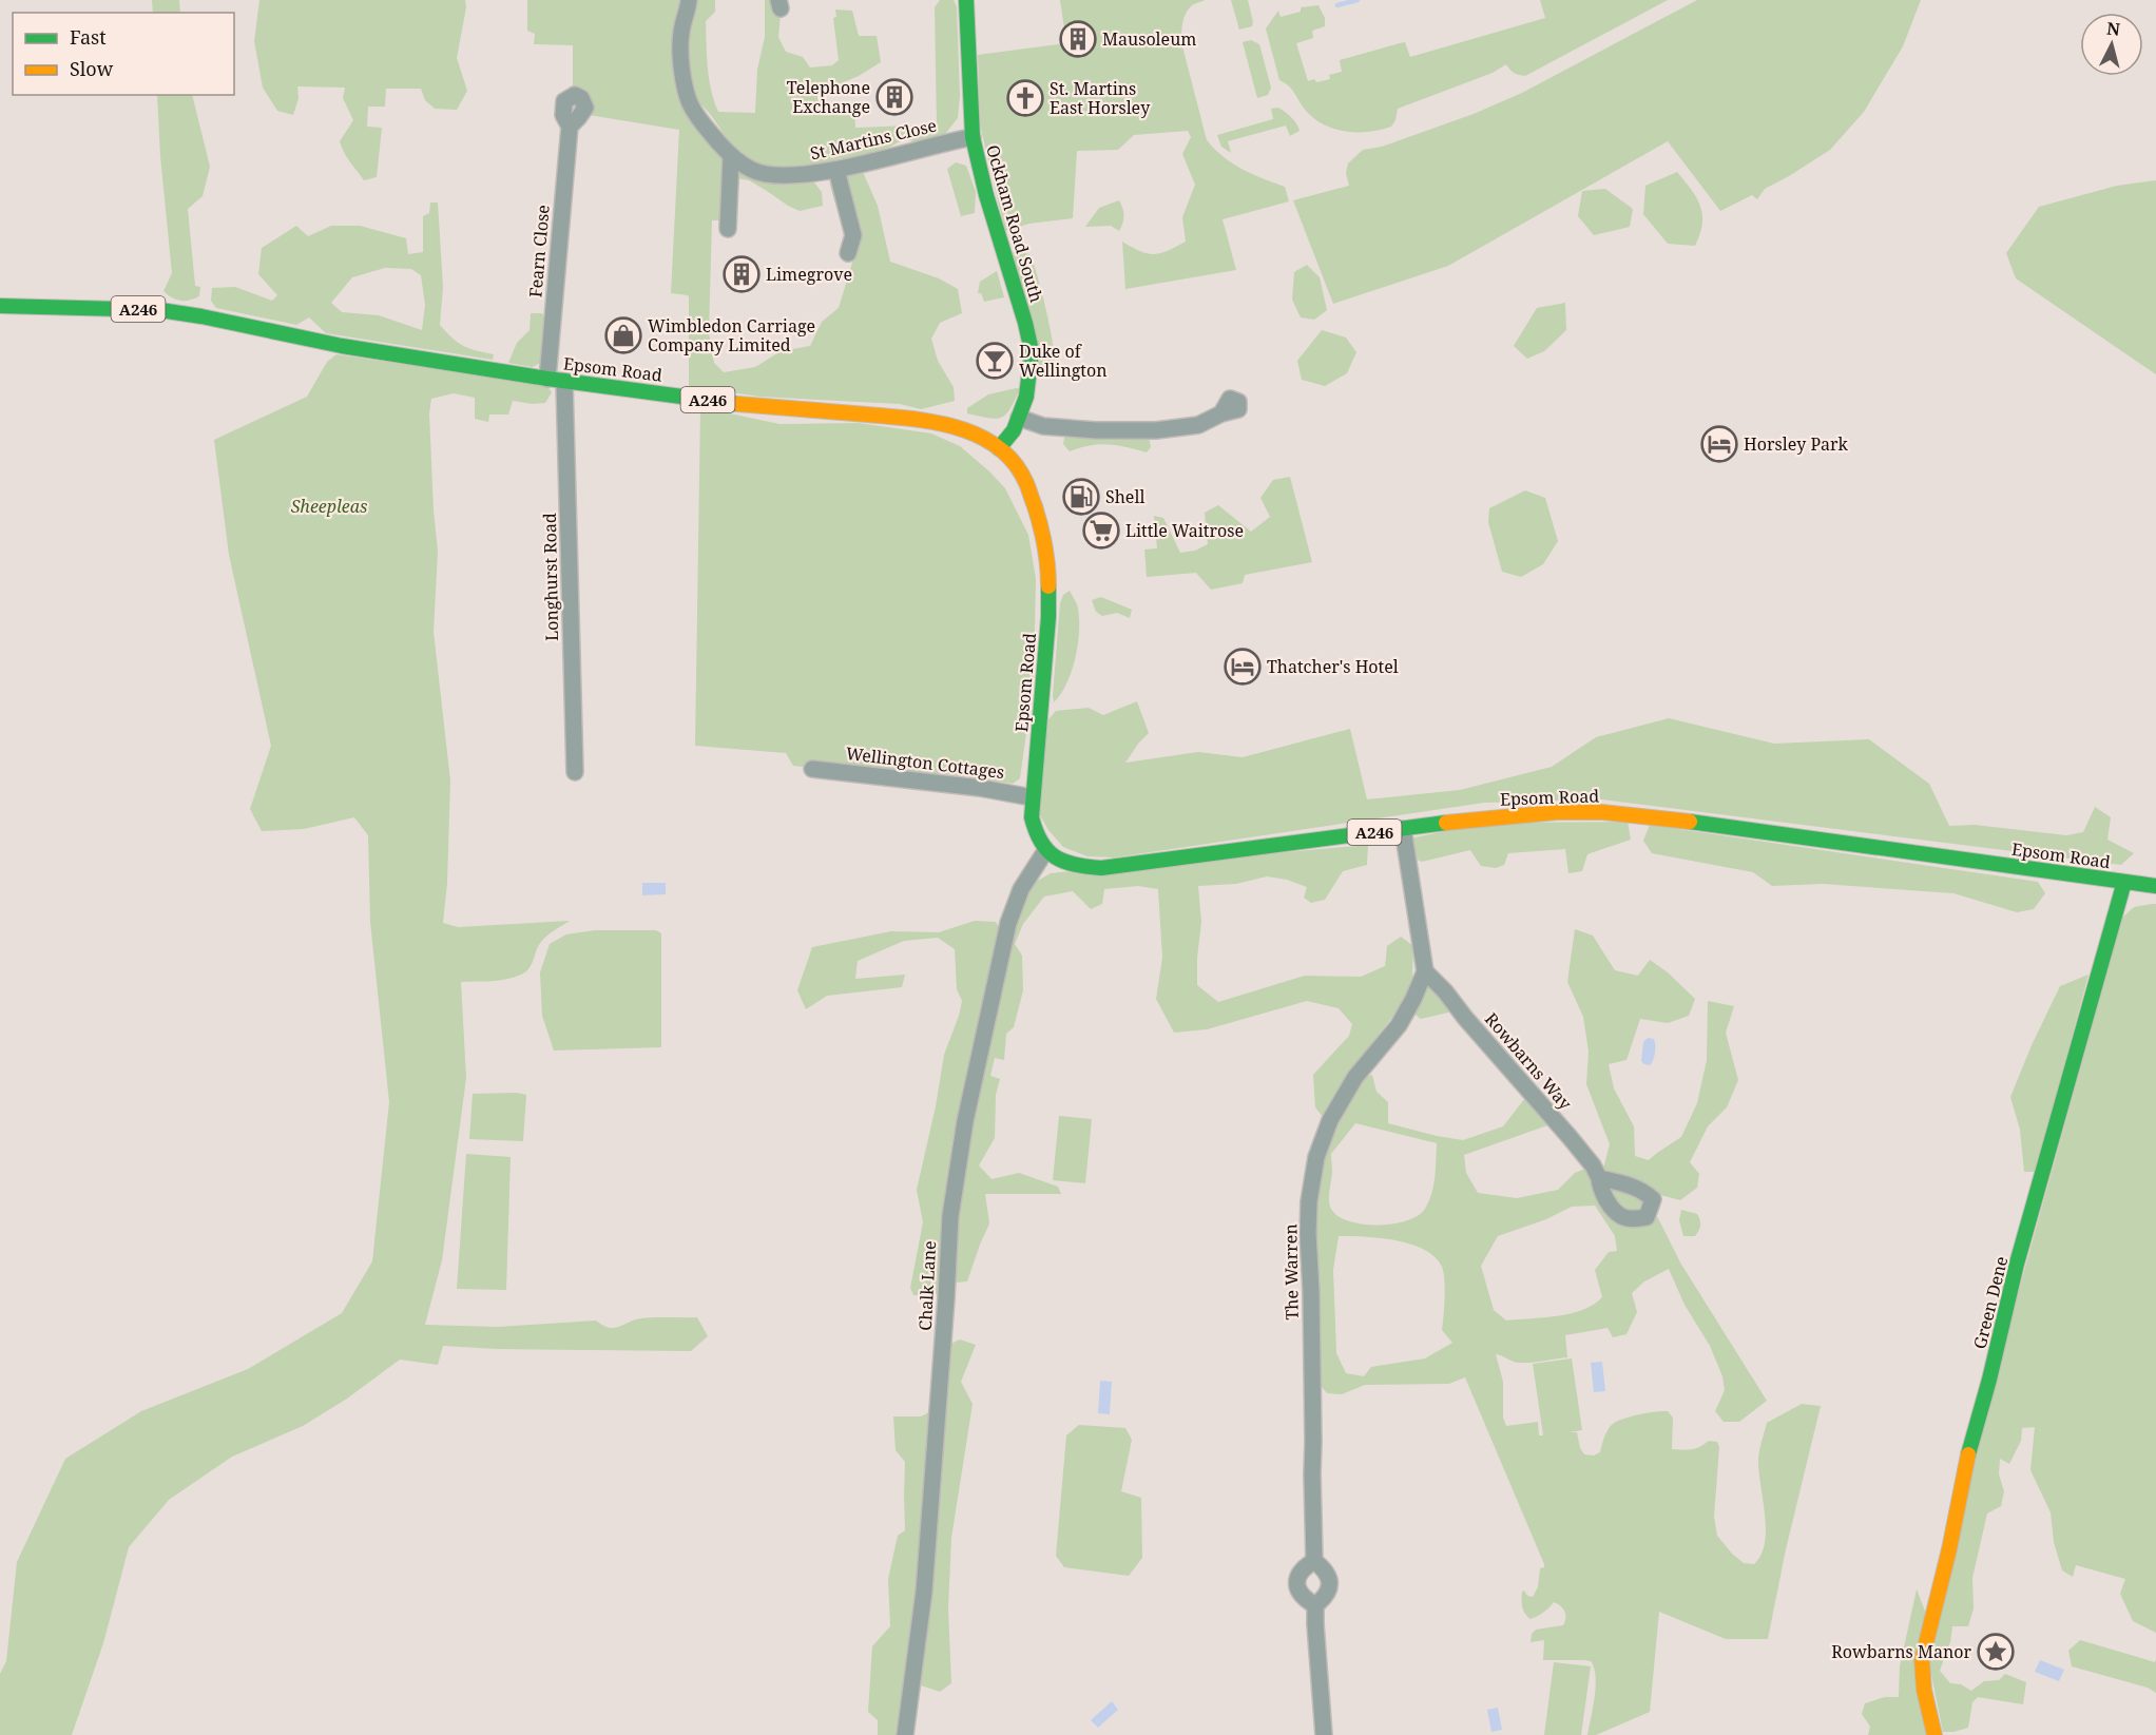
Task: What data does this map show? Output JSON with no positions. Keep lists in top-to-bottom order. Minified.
{"streets":{"main road":["Ockham Road South","A246","Epsom Road","Green Dene"],"street":["St Martins Close","Fearn Close","Longhurst Road","Wellington Cottages","Rowbarns Way","The Warren","Chalk Lane"]},"crossings":[["St Martins Close","Ockham Road South"],["Ockham Road South","Epsom Road"],["Fearn Close","Epsom Road"],["A246","Epsom Road"],["A246","Green Dene"],["Epsom Road","Longhurst Road"],["Epsom Road","Wellington Cottages"],["Epsom Road","Chalk Lane"],["Epsom Road","Green Dene"],["Rowbarns Way","The Warren"]],"parks":["Sheepleas"],"places":{"building":["Mausoleum","Telephone Exchange","Limegrove"],"church":["St. Martins East Horsley"],"shop":["Wimbledon Carriage Company Limited"],"bar":["Duke of Wellington"],"hotel":["Horsley Park","Thatcher's Hotel"],"fuel station":["Shell"],"supermarket":["Little Waitrose"],"place":["Rowbarns Manor"]},"legend":["Fast","Slow"],"north":"top"}
